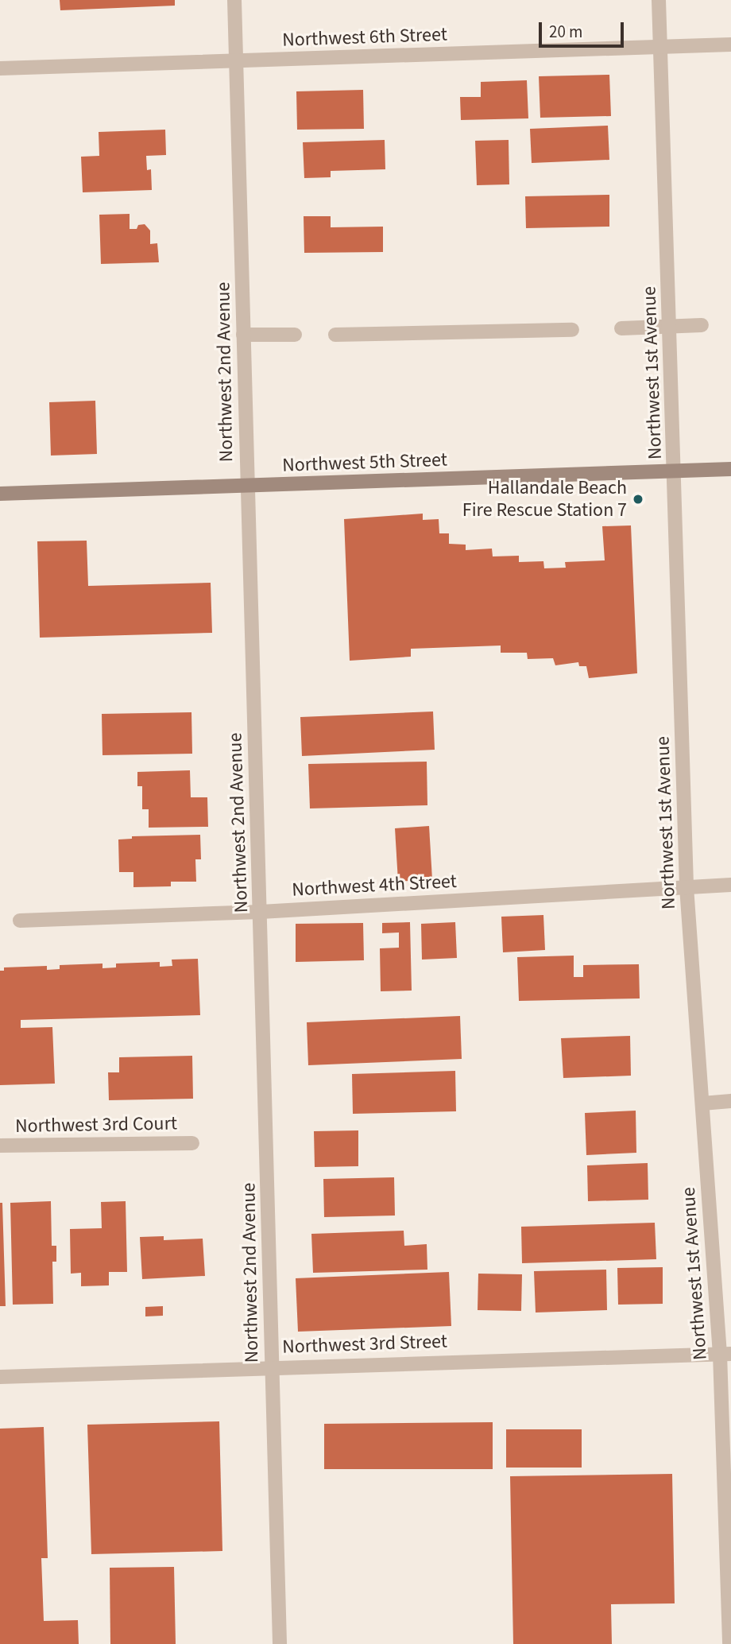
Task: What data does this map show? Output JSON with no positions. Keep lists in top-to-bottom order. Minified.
{"streets":{"street":["Northwest 6th Street","Northwest 2nd Avenue","Northwest 1st Avenue","Northwest 5th Street","Northwest 4th Street","Northwest 3rd Court","Northwest 3rd Street"]},"crossings":[["Northwest 6th Street","Northwest 2nd Avenue"],["Northwest 6th Street","Northwest 1st Avenue"],["Northwest 2nd Avenue","Northwest 5th Street"],["Northwest 2nd Avenue","Northwest 4th Street"],["Northwest 2nd Avenue","Northwest 3rd Street"],["Northwest 1st Avenue","Northwest 5th Street"],["Northwest 1st Avenue","Northwest 4th Street"],["Northwest 1st Avenue","Northwest 3rd Street"]],"places":["Hallandale Beach Fire Rescue Station 7"],"scale_bar":"20 m"}
